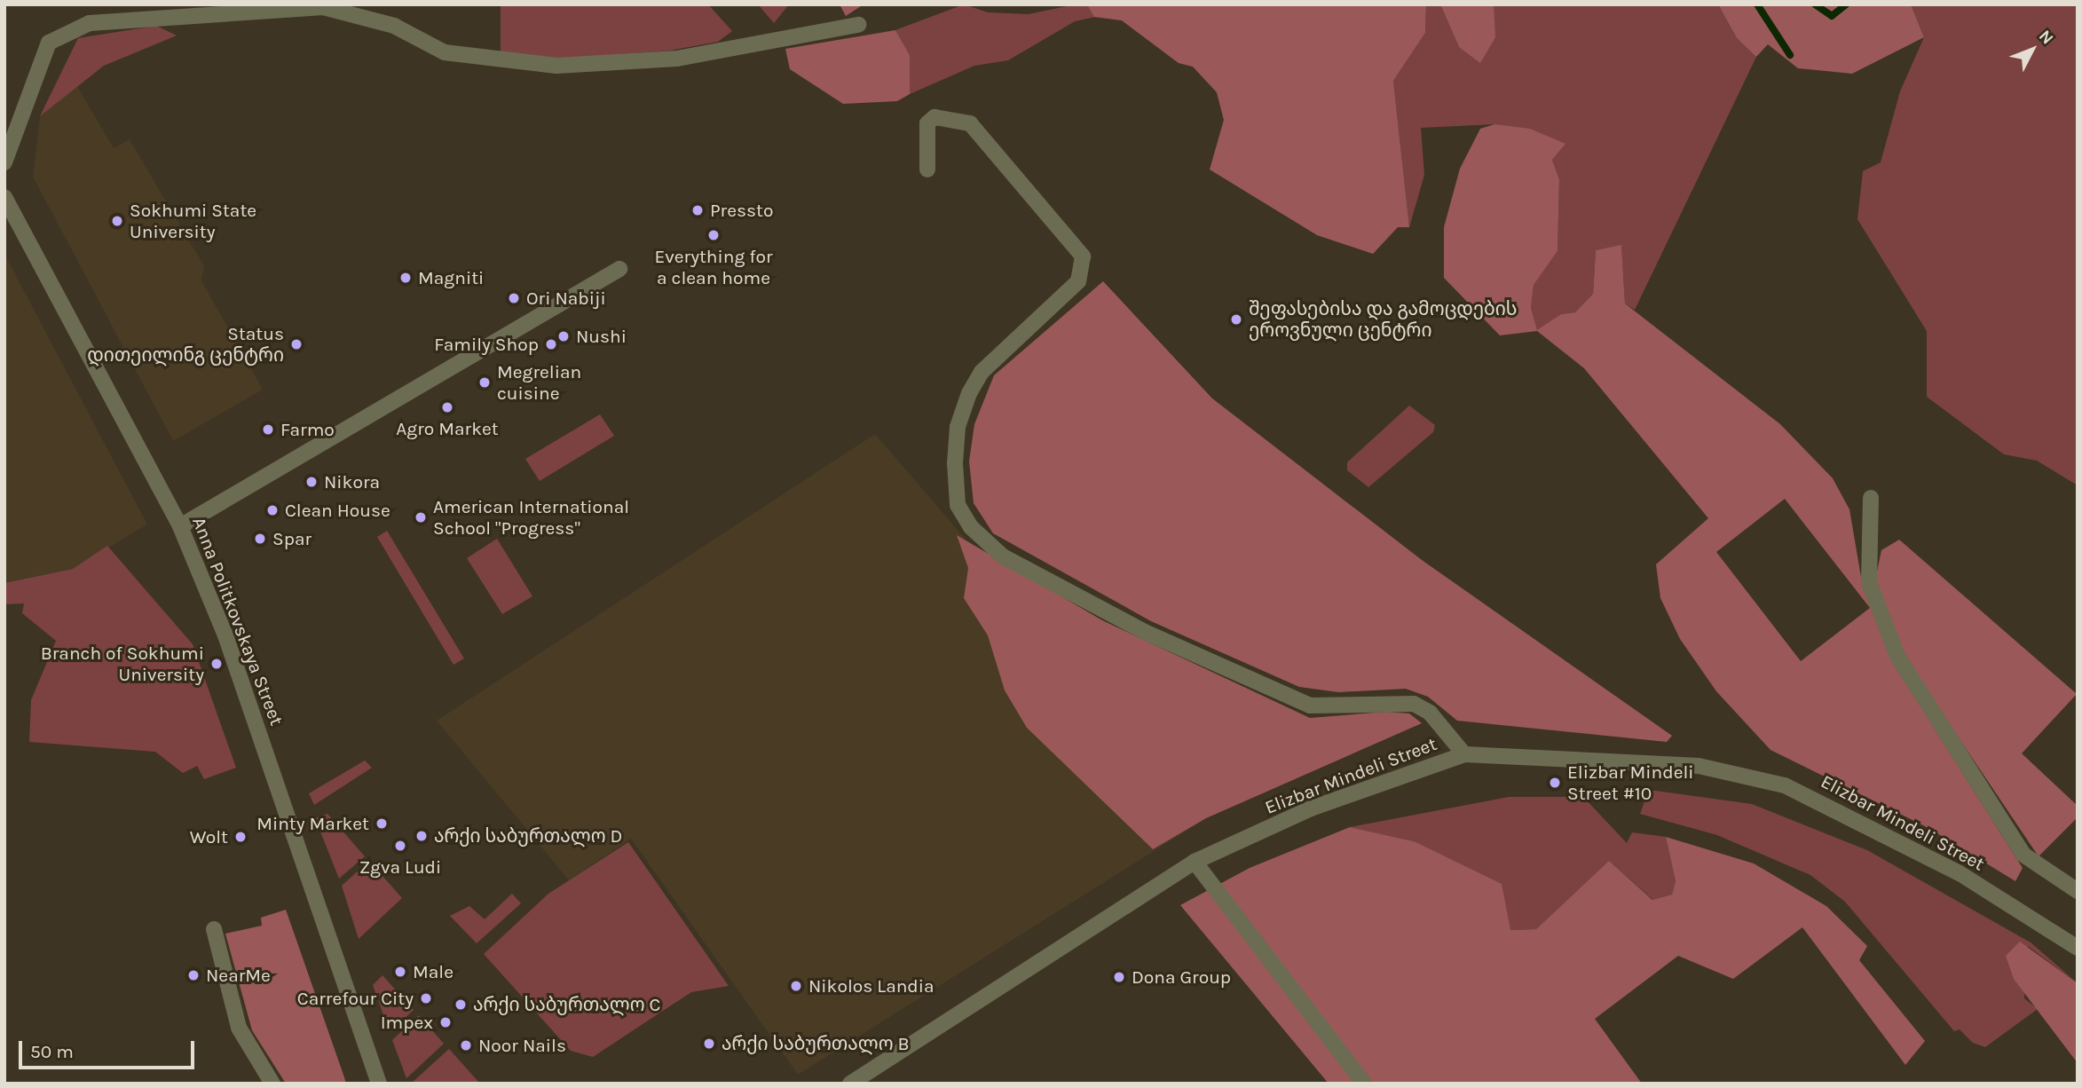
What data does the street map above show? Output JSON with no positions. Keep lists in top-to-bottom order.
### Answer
{
  "streets": {
    "street": ["Anna Politkovskaya Street", "Elizbar Mindeli Street"]
  },
  "places": [
    "Pressto",
    "Sokhumi State University",
    "Everything for a clean home",
    "Magniti",
    "Ori Nabiji",
    "შეფასებისა და გამოცდების ეროვნული ცენტრი",
    "Nushi",
    "Status დითეილინგ ცენტრი",
    "Family Shop",
    "Megrelian cuisine",
    "Agro Market",
    "Farmo",
    "Nikora",
    "Clean House",
    "American International School \"Progress\"",
    "Spar",
    "Branch of Sokhumi University",
    "Elizbar Mindeli Street #10",
    "Minty Market",
    "არქი საბურთალო D",
    "Wolt",
    "Zgva Ludi",
    "Male",
    "NearMe",
    "Dona Group",
    "Nikolos Landia",
    "Carrefour City",
    "არქი საბურთალო C",
    "Impex",
    "არქი საბურთალო B",
    "Noor Nails"
  ],
  "scale_bar": "50 m",
  "north": "top right"
}
